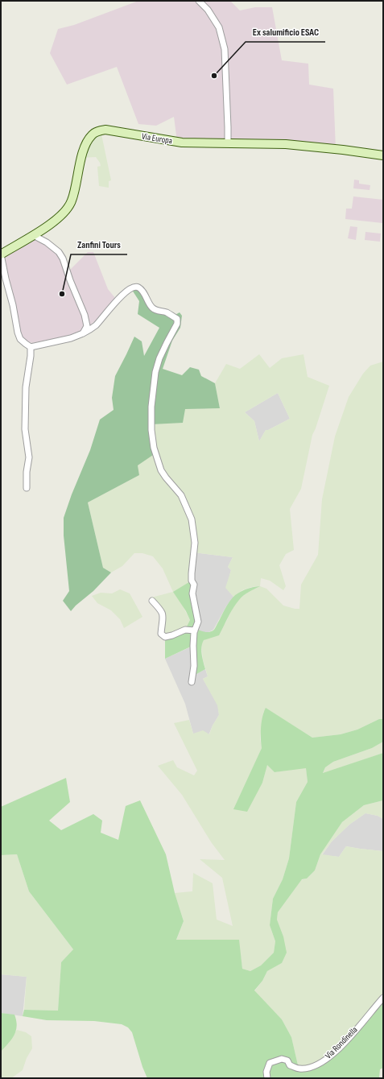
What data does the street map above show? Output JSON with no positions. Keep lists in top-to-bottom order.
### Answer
{
  "streets": {
    "main road": ["Via Europa"],
    "street": ["Via Rondinella"]
  },
  "places": ["Ex salumificio ESAC", "Zanfini Tours"]
}
